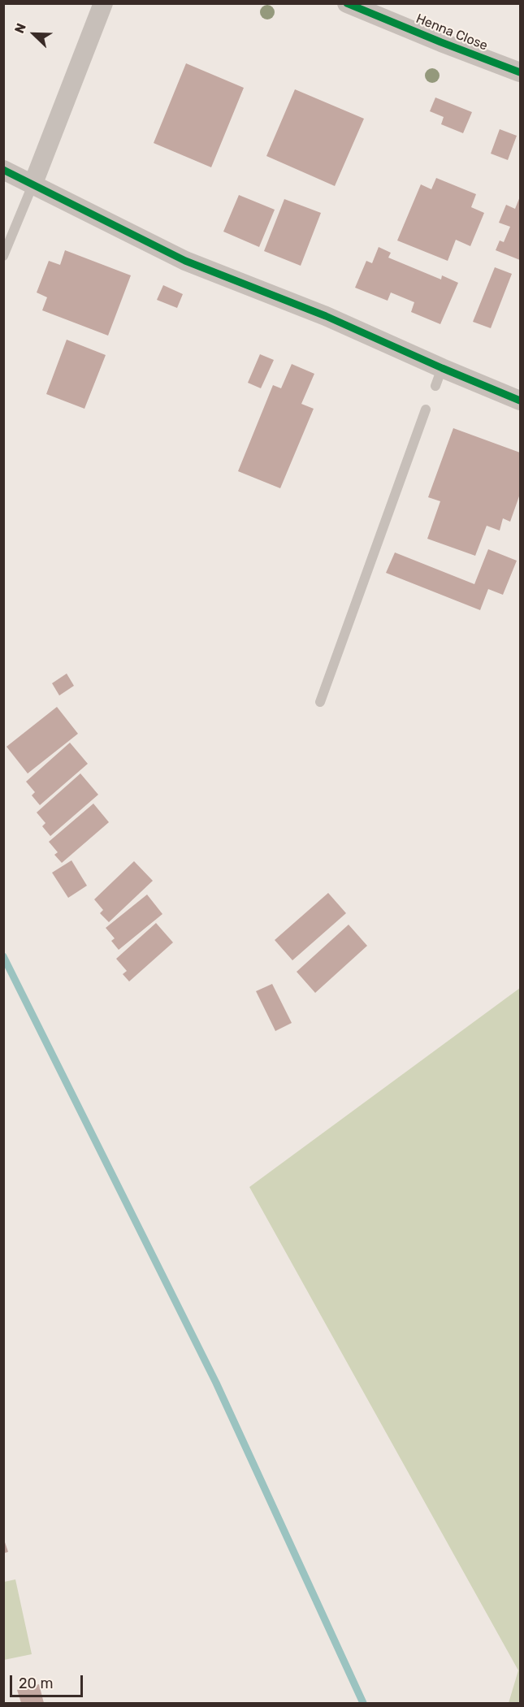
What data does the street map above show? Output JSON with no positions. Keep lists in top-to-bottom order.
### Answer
{
  "streets": {
    "street": ["Henna Close"]
  },
  "scale_bar": "20 m",
  "north": "top left"
}
